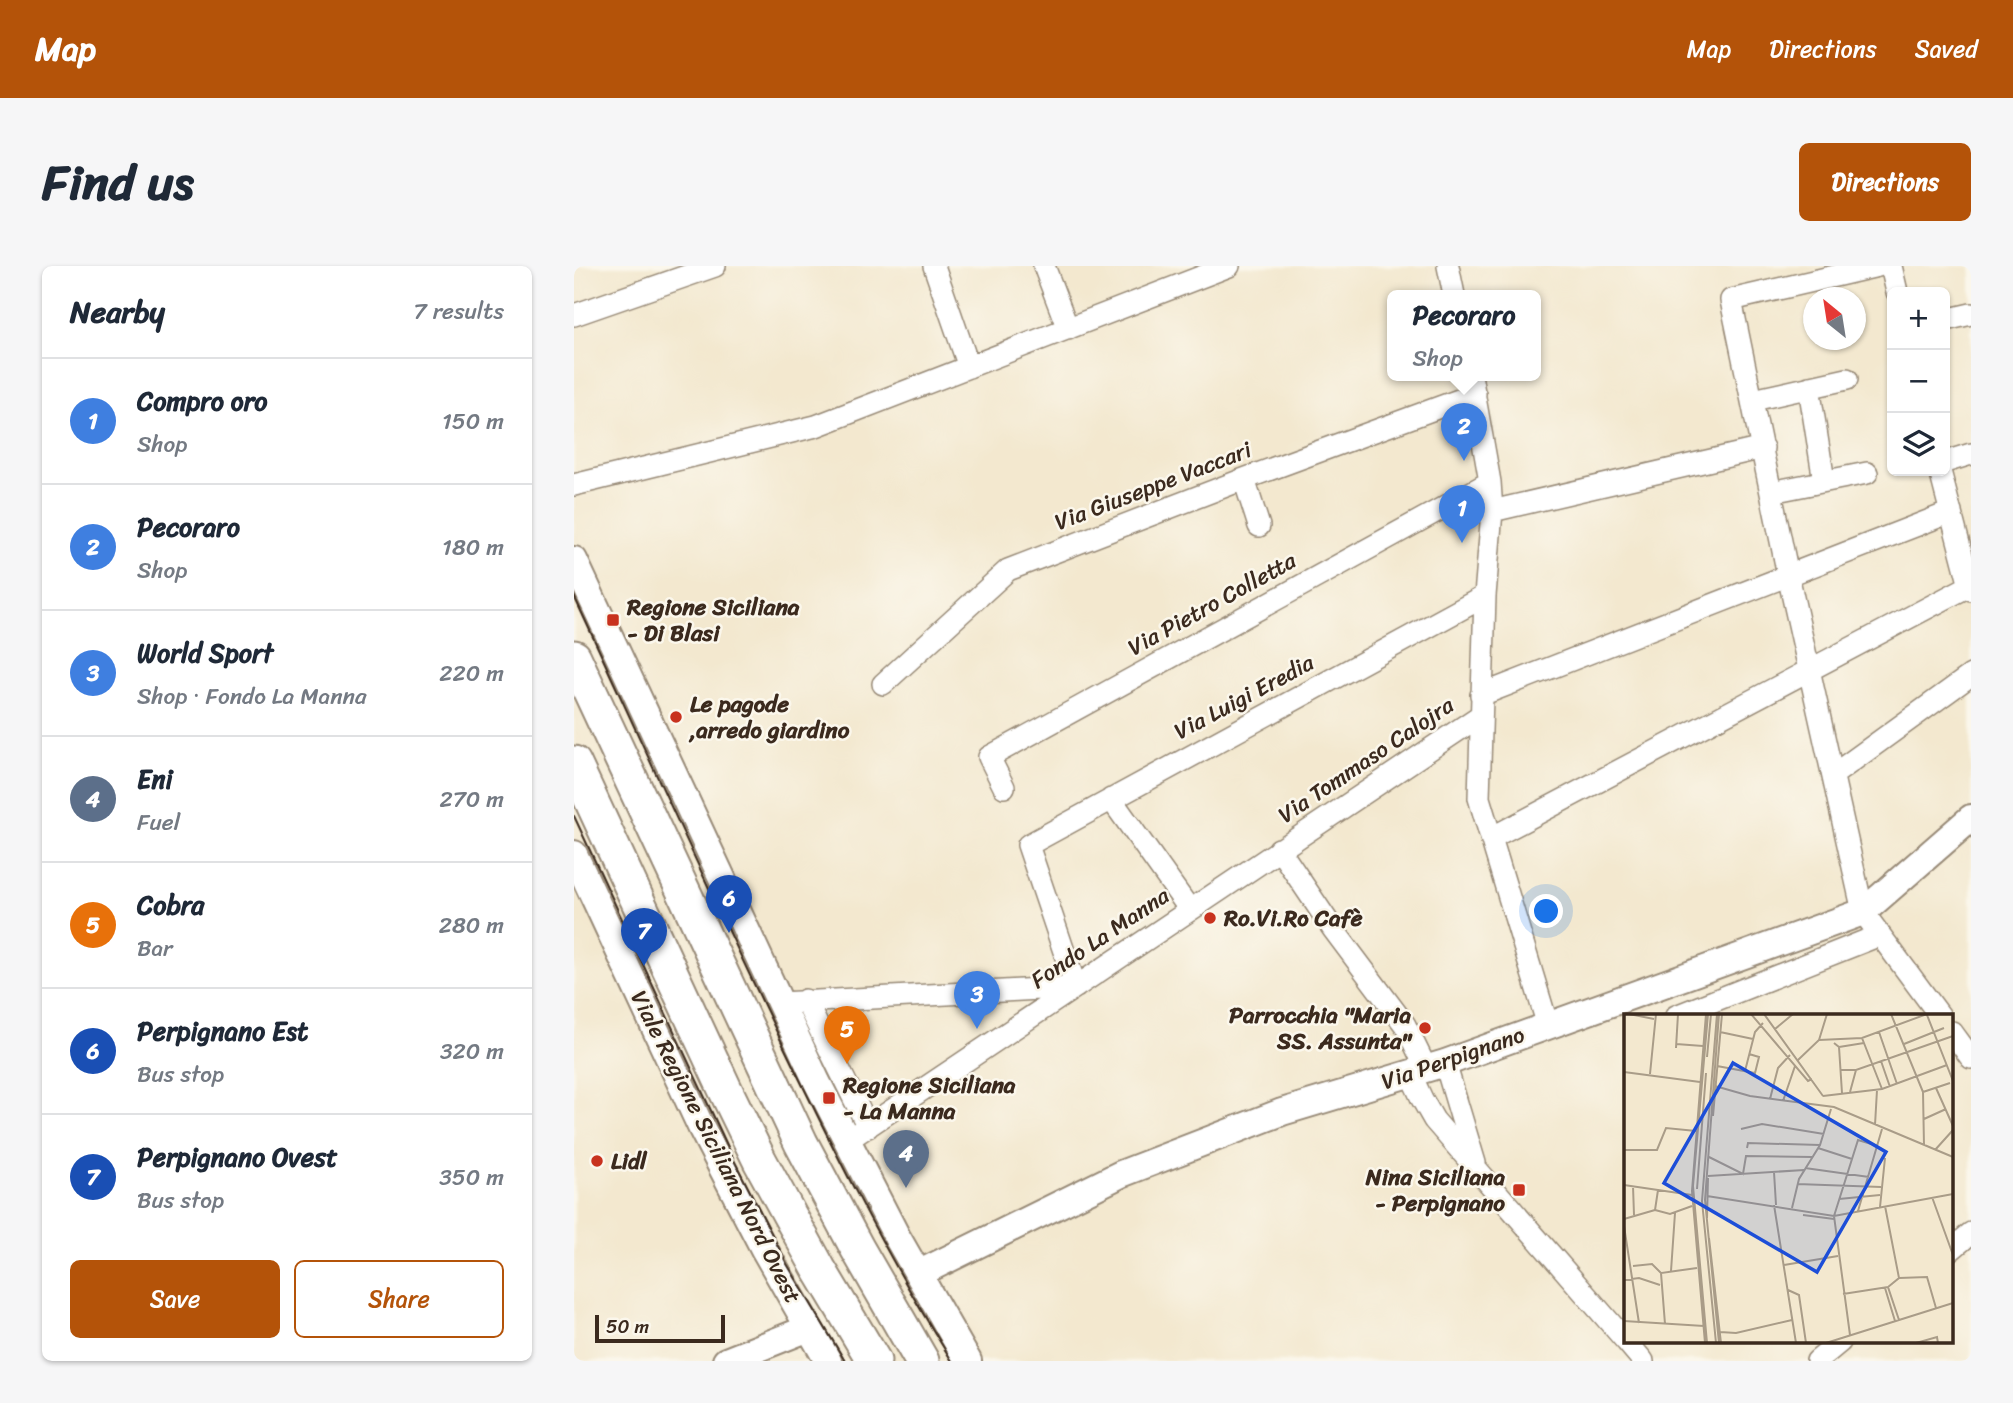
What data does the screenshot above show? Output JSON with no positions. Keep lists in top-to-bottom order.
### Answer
{
  "streets": {
    "main road": ["Viale Regione Siciliana Nord Ovest"],
    "street": [
      "Via Giuseppe Vaccari",
      "Via Pietro Colletta",
      "Via Luigi Eredia",
      "Via Tommaso Calojra",
      "Fondo La Manna",
      "Via Perpignano"
    ]
  },
  "crossings": [
    ["Via Luigi Eredia", "Fondo La Manna"],
    ["Via Tommaso Calojra", "Fondo La Manna"]
  ],
  "places": {
    "transit": ["Regione Siciliana - Di Blasi", "Regione Siciliana - La Manna", "Nina Siciliana - Perpignano"],
    "other": [
      "Le pagode ,arredo giardino",
      "Ro.Vi.Ro Cafè",
      "Parrocchia \"Maria SS. Assunta\"",
      "Lidl"
    ]
  },
  "scale_bar": "50 m",
  "north": "top left",
  "page": {
    "header": "Map",
    "nav": ["Map", "Directions", "Saved"],
    "title": "Find us",
    "buttons": [
      "Directions",
      ["Save", "Share"]
    ],
    "heading": ["Nearby", "7 results"],
    "map_buttons": ["+", "−"],
    "popup": ["Pecoraro", "Shop"],
    "list": [
      {
        "mark": "1",
        "name": "Compro oro",
        "note": "Shop",
        "value": "150 m"
      },
      {
        "mark": "2",
        "name": "Pecoraro",
        "note": "Shop",
        "value": "180 m"
      },
      {
        "mark": "3",
        "name": "World Sport",
        "note": "Shop · Fondo La Manna",
        "value": "220 m"
      },
      {
        "mark": "4",
        "name": "Eni",
        "note": "Fuel",
        "value": "270 m"
      },
      {
        "mark": "5",
        "name": "Cobra",
        "note": "Bar",
        "value": "280 m"
      },
      {
        "mark": "6",
        "name": "Perpignano Est",
        "note": "Bus stop",
        "value": "320 m"
      },
      {
        "mark": "7",
        "name": "Perpignano Ovest",
        "note": "Bus stop",
        "value": "350 m"
      }
    ],
    "pins": [
      "2",
      "1",
      "6",
      "7",
      "3",
      "5",
      "4"
    ],
    "scale": "50 m"
  }
}
